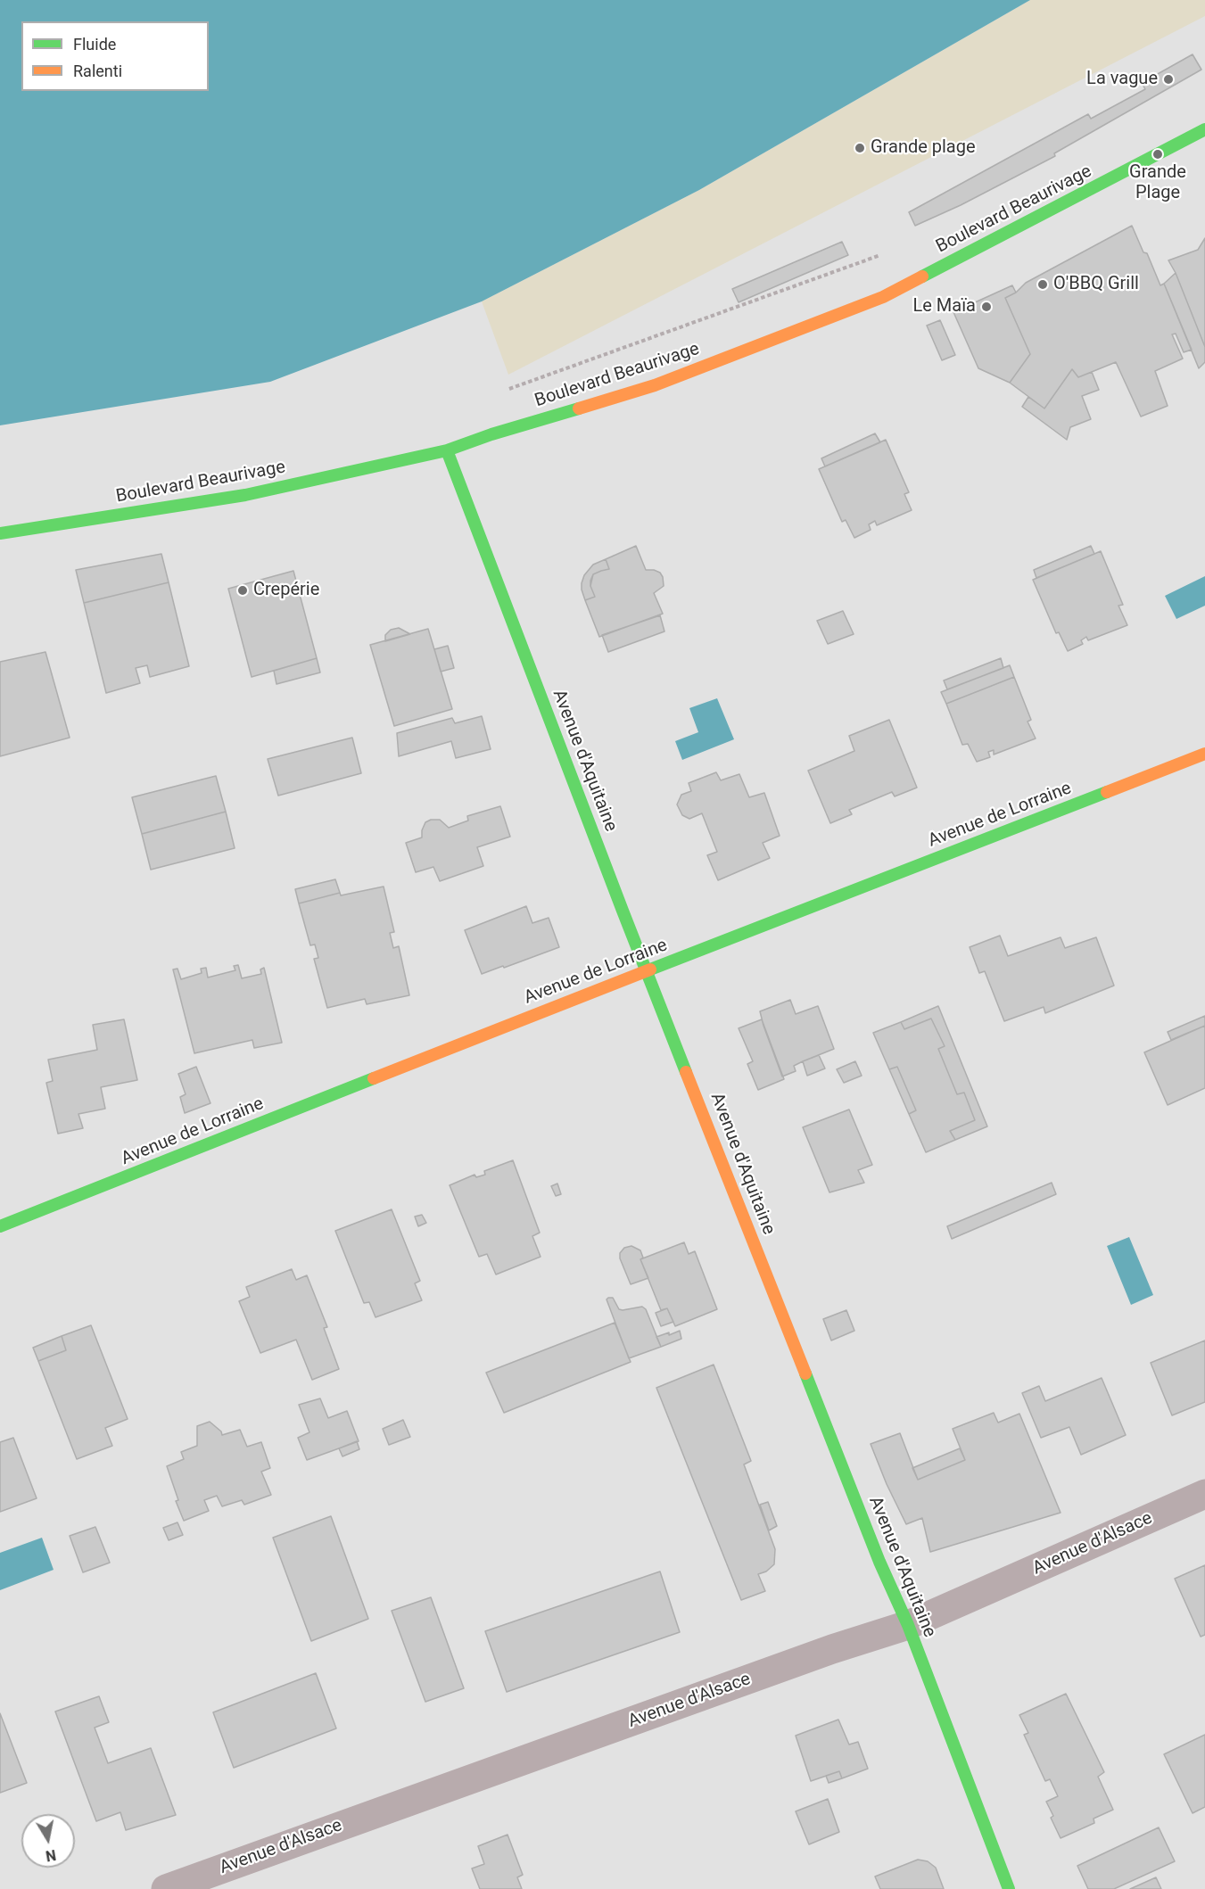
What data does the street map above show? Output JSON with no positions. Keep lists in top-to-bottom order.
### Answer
{
  "streets": {
    "street": [
      "Boulevard Beaurivage",
      "Avenue d'Aquitaine",
      "Avenue de Lorraine",
      "Avenue d'Alsace"
    ]
  },
  "crossings": [
    ["Boulevard Beaurivage", "Avenue d'Aquitaine"],
    ["Avenue d'Aquitaine", "Avenue de Lorraine"],
    ["Avenue d'Aquitaine", "Avenue d'Alsace"]
  ],
  "places": [
    "La vague",
    "Grande plage",
    "Grande Plage",
    "O'BBQ Grill",
    "Le Maïa",
    "Crepérie"
  ],
  "legend": ["Fluide", "Ralenti"],
  "north": "bottom"
}
